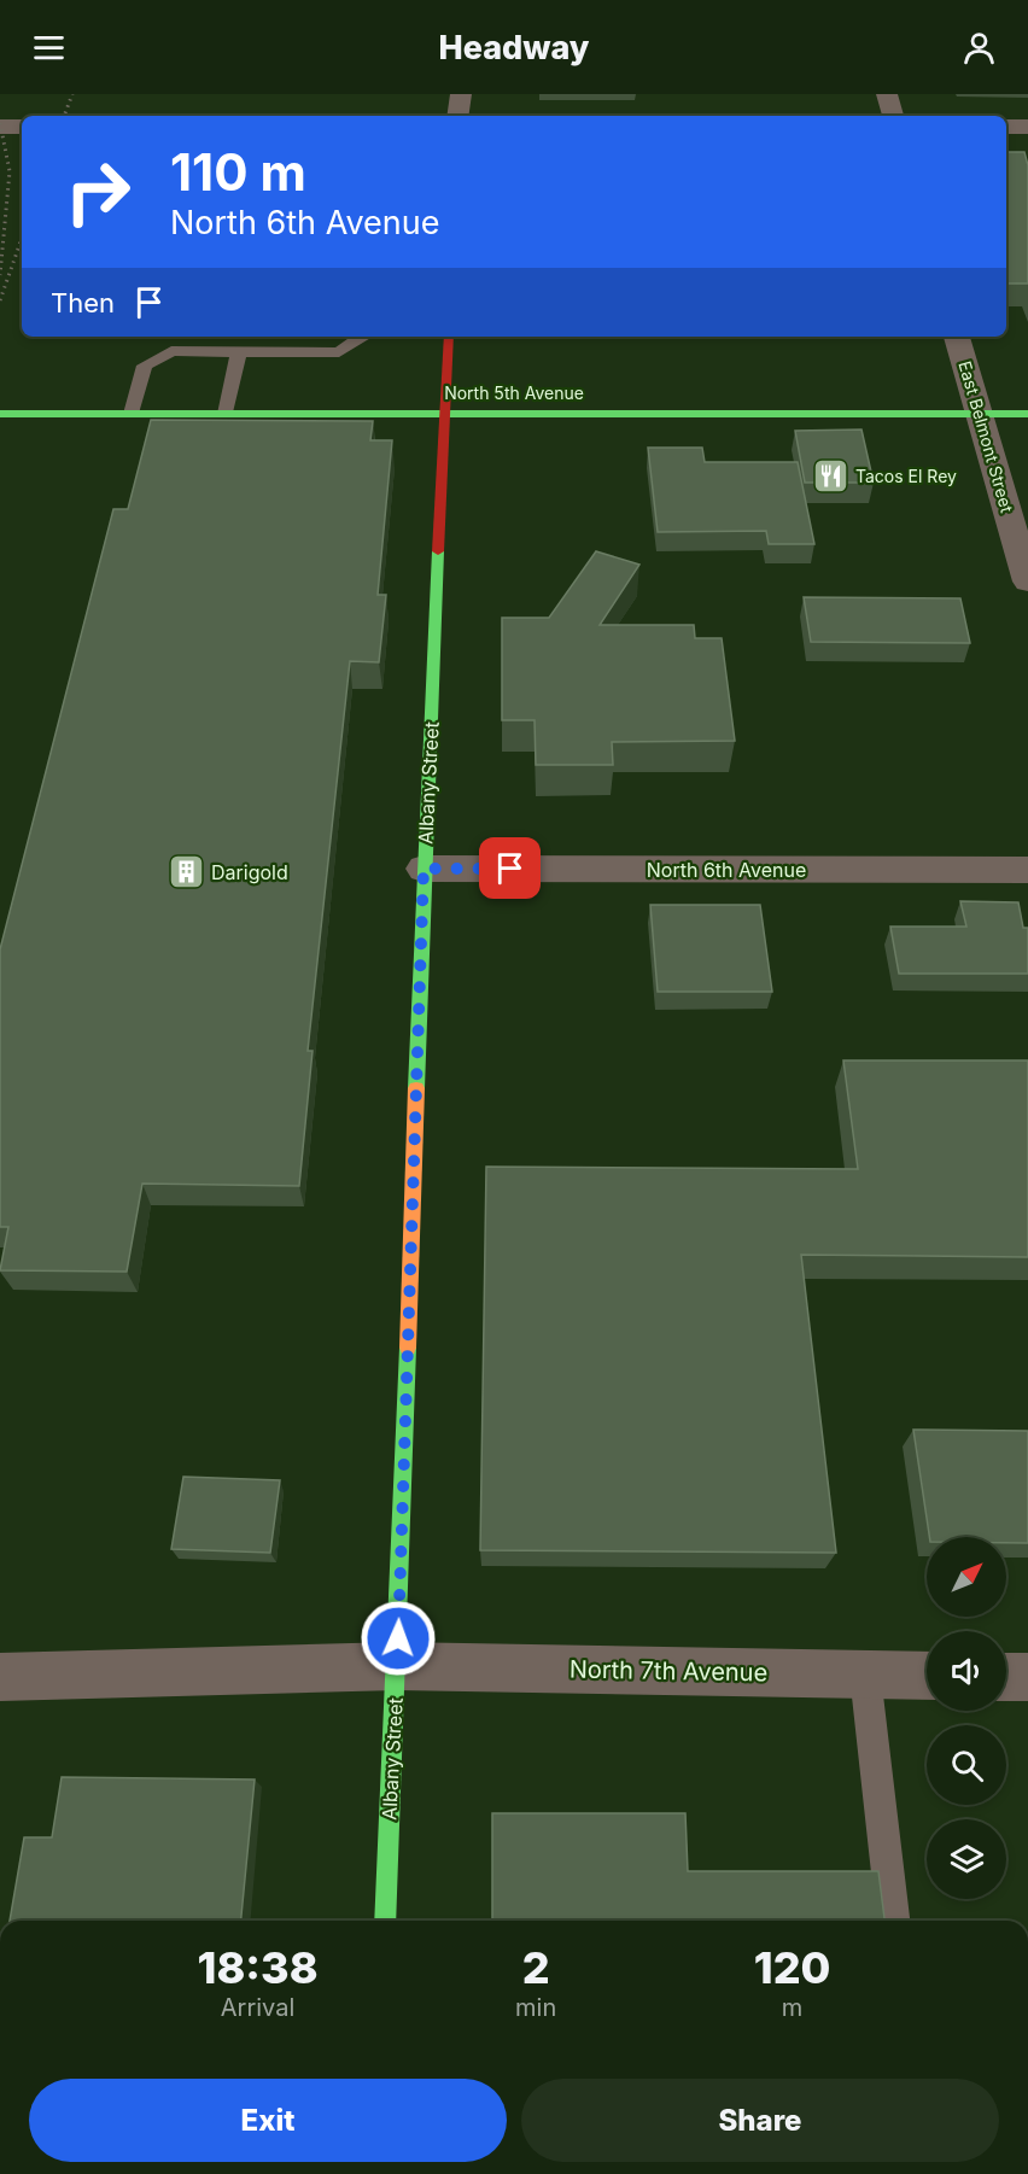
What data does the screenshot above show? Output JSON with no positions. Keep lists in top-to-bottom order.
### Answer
{
  "streets": {
    "street": [
      "North 5th Avenue",
      "East Belmont Street",
      "Albany Street",
      "North 6th Avenue",
      "North 7th Avenue"
    ]
  },
  "crossings": [
    ["North 5th Avenue", "East Belmont Street"],
    ["North 5th Avenue", "Albany Street"],
    ["Albany Street", "North 6th Avenue"],
    ["Albany Street", "North 7th Avenue"]
  ],
  "places": {
    "restaurant": ["Tacos El Rey"],
    "building": ["Darigold"]
  },
  "north": "top right",
  "page": {
    "header": "Headway",
    "turn": ["110 m", "North 6th Avenue"],
    "then": "Then",
    "eta": [
      "18:38",
      "Arrival",
      "2",
      "min",
      "120",
      "m"
    ],
    "buttons": ["Exit", "Share"]
  }
}
